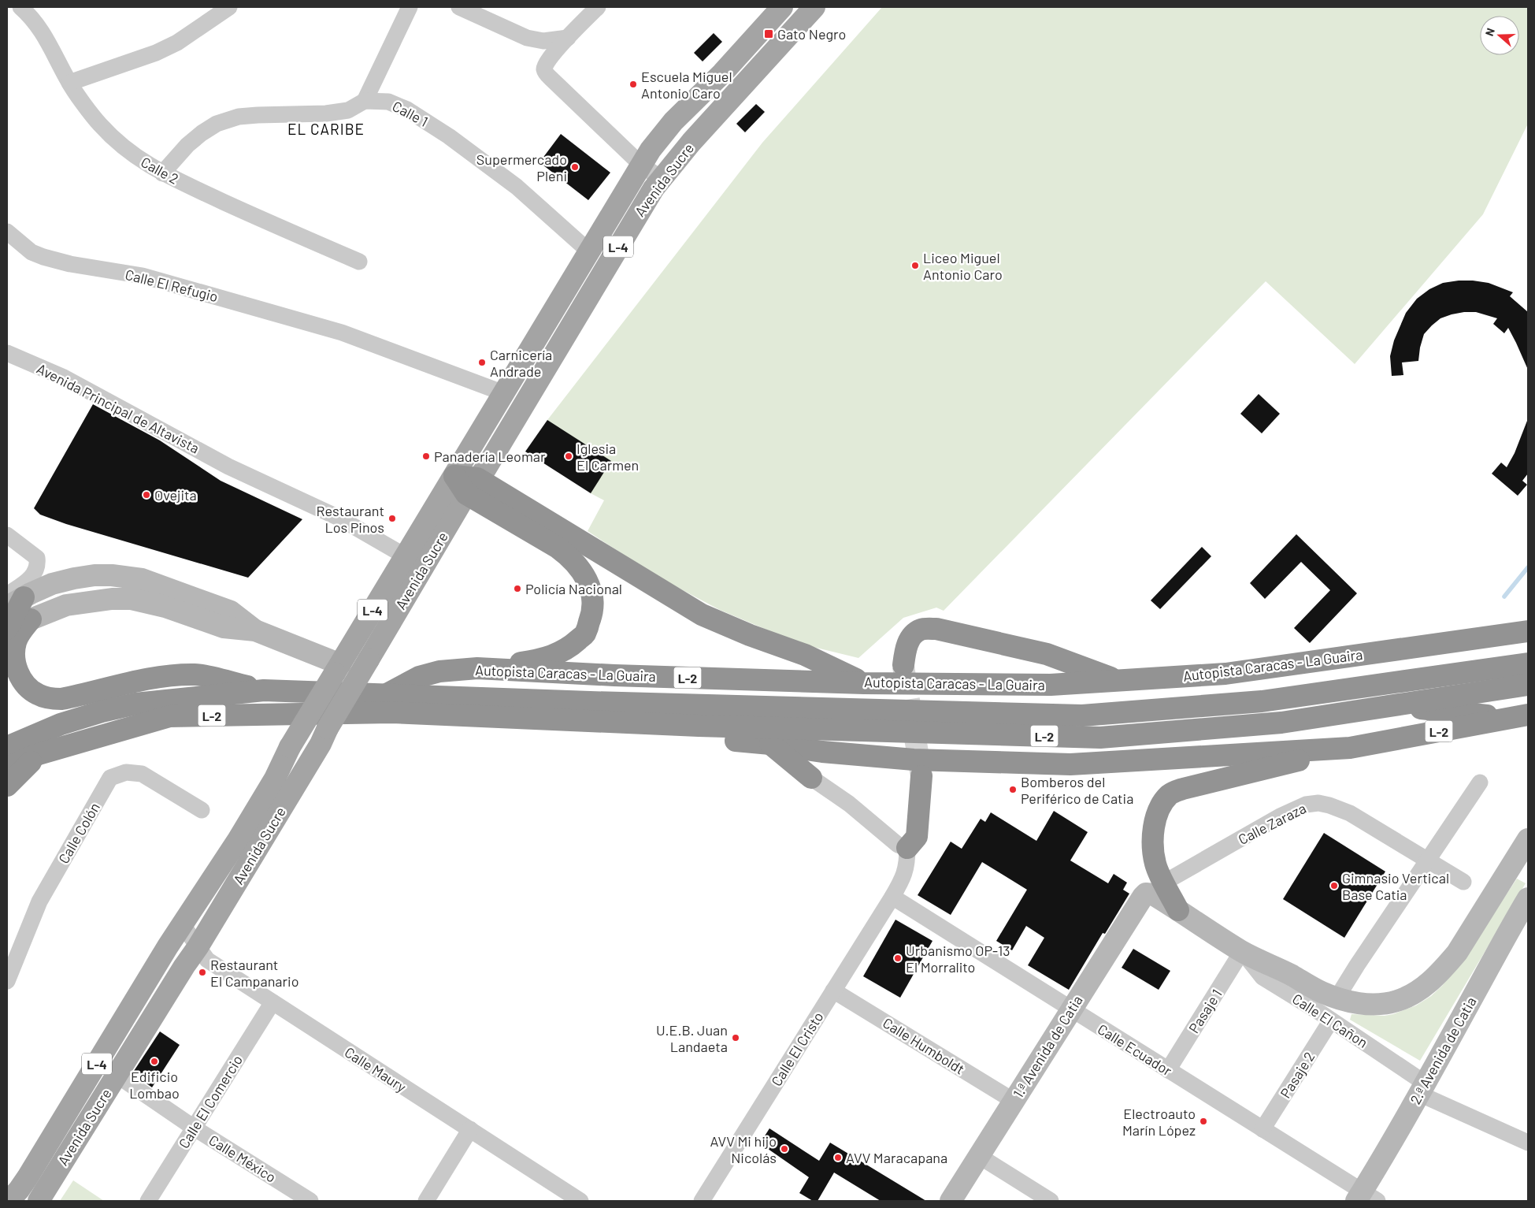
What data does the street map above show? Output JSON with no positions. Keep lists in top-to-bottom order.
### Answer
{
  "streets": {
    "highway": ["Autopista Caracas - La Guaira", "L-2"],
    "main road": ["Avenida Sucre", "L-4"],
    "street": [
      "Calle 1",
      "Calle 2",
      "Calle El Refugio",
      "Avenida Principal de Altavista",
      "Calle Zaraza",
      "Calle Colón",
      "Pasaje 1",
      "Calle El Cañon",
      "Calle Humboldt",
      "1.ª Avenida de Catia",
      "Calle El Cristo",
      "Calle Ecuador",
      "2.ª Avenida de Catia",
      "Calle Maury",
      "Pasaje 2",
      "Calle El Comercio",
      "Calle México"
    ]
  },
  "crossings": [
    ["Calle 1", "Avenida Sucre"],
    ["Avenida Sucre", "Calle El Refugio"],
    ["Avenida Sucre", "Avenida Principal de Altavista"],
    ["Avenida Sucre", "Calle Maury"],
    ["Avenida Sucre", "Calle México"],
    ["Autopista Caracas - La Guaira", "L-2"],
    ["Calle Zaraza", "1.ª Avenida de Catia"],
    ["Pasaje 1", "Calle El Cañon"],
    ["Pasaje 1", "Calle Ecuador"],
    ["Calle El Cañon", "2.ª Avenida de Catia"],
    ["Calle El Cañon", "Pasaje 2"],
    ["Calle Humboldt", "1.ª Avenida de Catia"],
    ["Calle Humboldt", "Calle El Cristo"],
    ["1.ª Avenida de Catia", "Calle Ecuador"],
    ["Calle El Cristo", "Calle Ecuador"],
    ["Calle Ecuador", "2.ª Avenida de Catia"],
    ["Calle Ecuador", "Pasaje 2"],
    ["Calle Maury", "Calle El Comercio"],
    ["Calle El Comercio", "Calle México"]
  ],
  "districts": ["EL CARIBE"],
  "places": {
    "transit": ["Gato Negro"],
    "other": [
      "Escuela Miguel Antonio Caro",
      "Supermercado Pleni",
      "Liceo Miguel Antonio Caro",
      "Carnicería Andrade",
      "Panadería Leomar",
      "Iglesia El Carmen",
      "Ovejita",
      "Restaurant Los Pinos",
      "Policía Nacional",
      "Bomberos del Periférico de Catia",
      "Gimnasio Vertical Base Catia",
      "Urbanismo OP-13 El Morralito",
      "Restaurant El Campanario",
      "U.E.B. Juan Landaeta",
      "Edificio Lombao",
      "Electroauto Marín López",
      "AVV Mi hijo Nicolás",
      "AVV Maracapana"
    ]
  },
  "north": "left"
}
